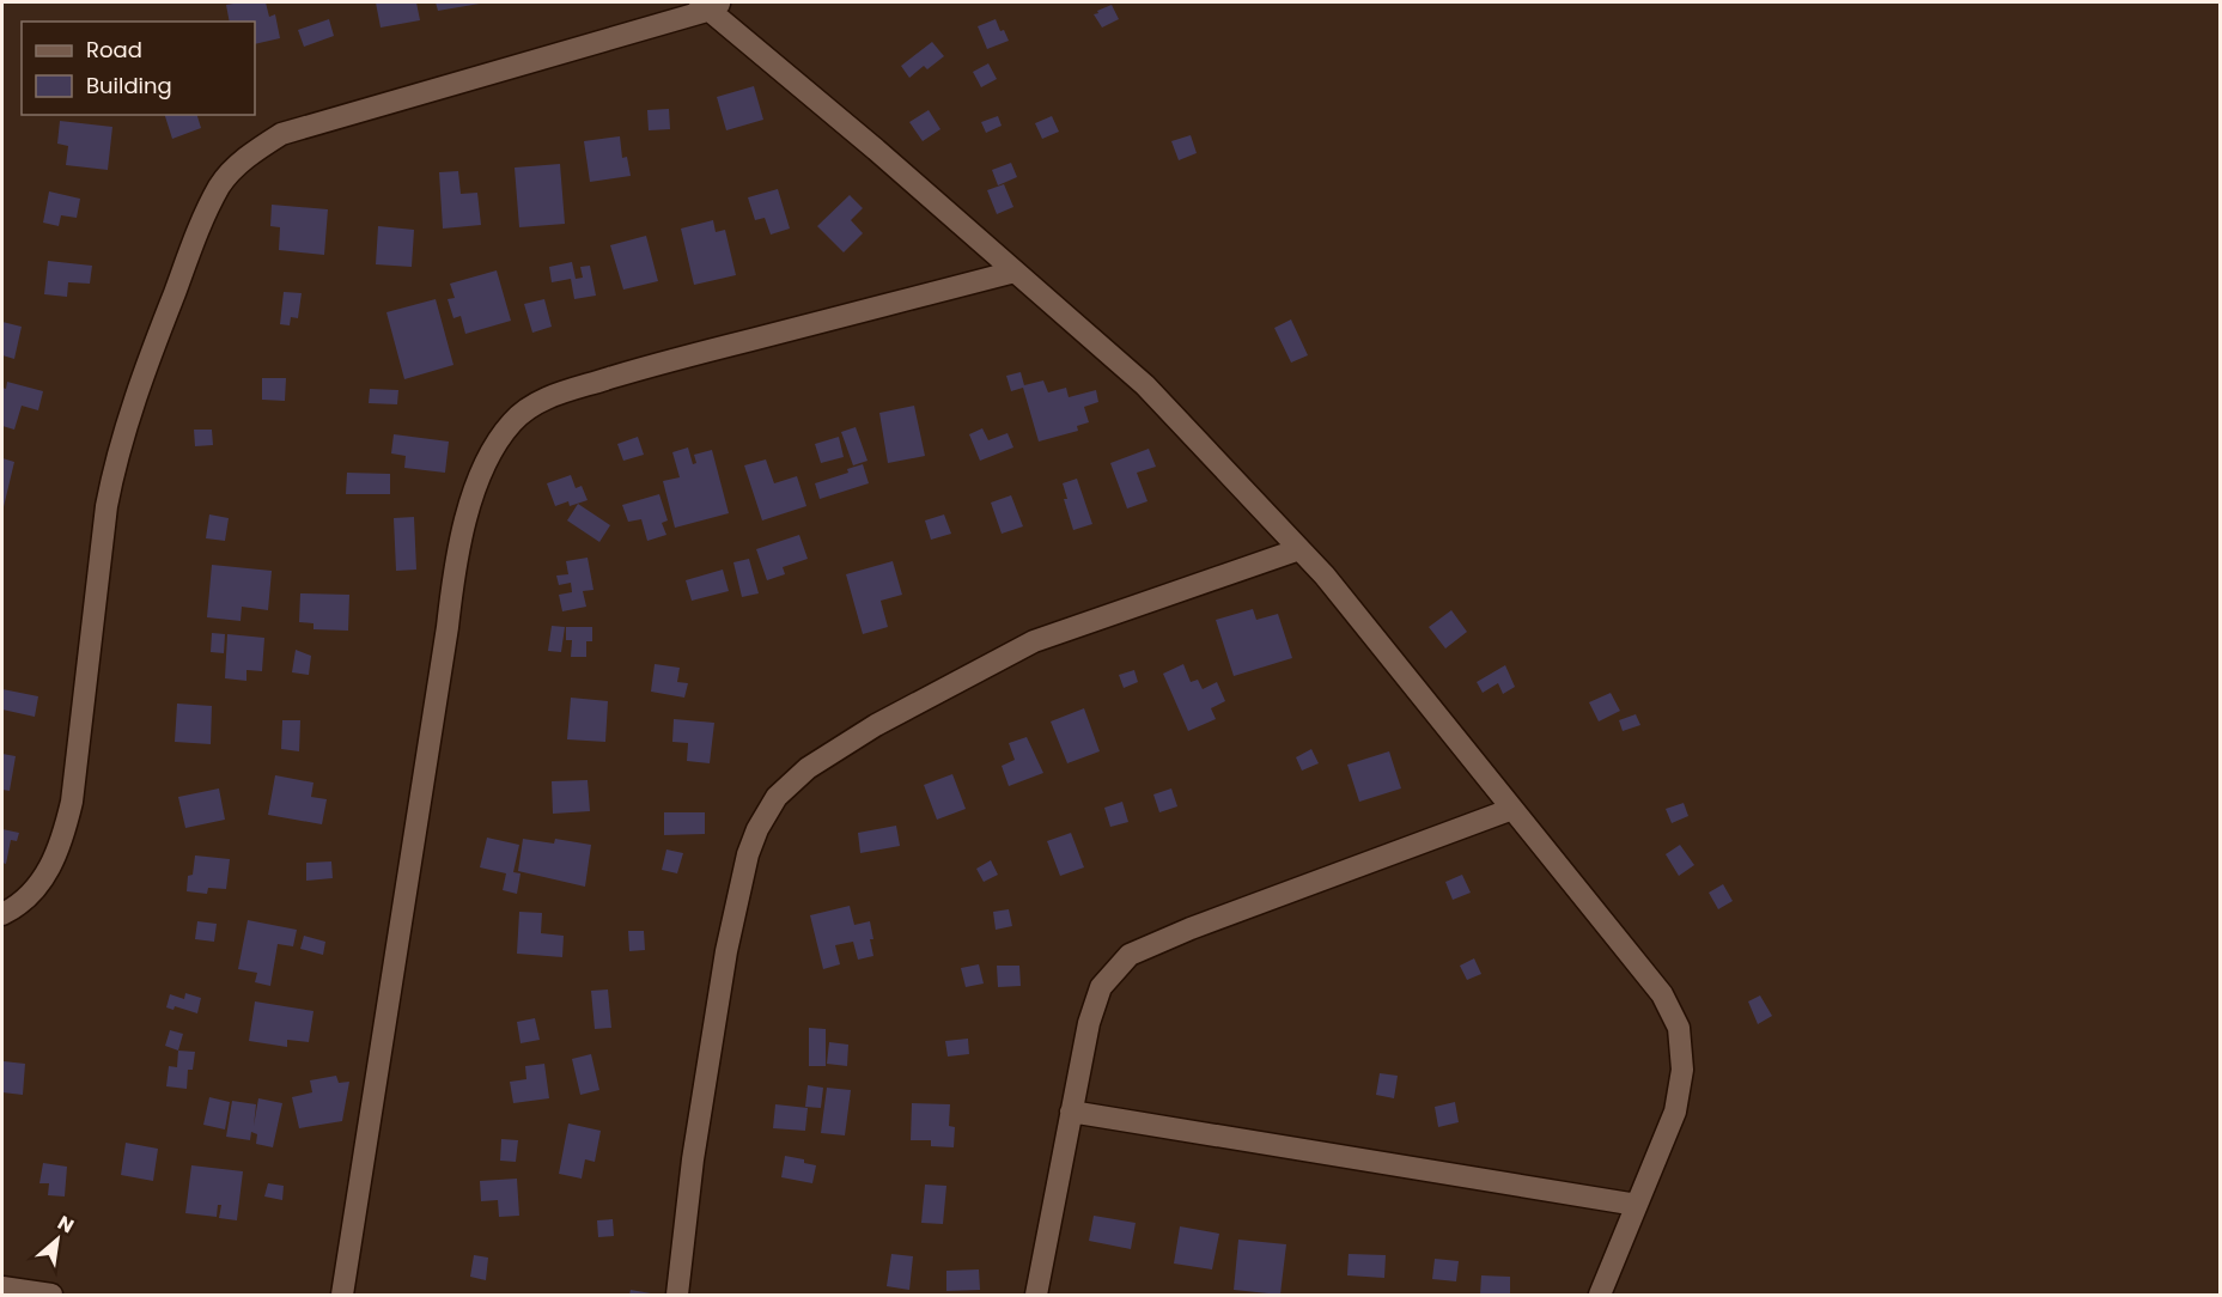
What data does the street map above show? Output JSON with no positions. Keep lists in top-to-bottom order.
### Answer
{
  "legend": ["Road", "Building"],
  "north": "top right"
}
